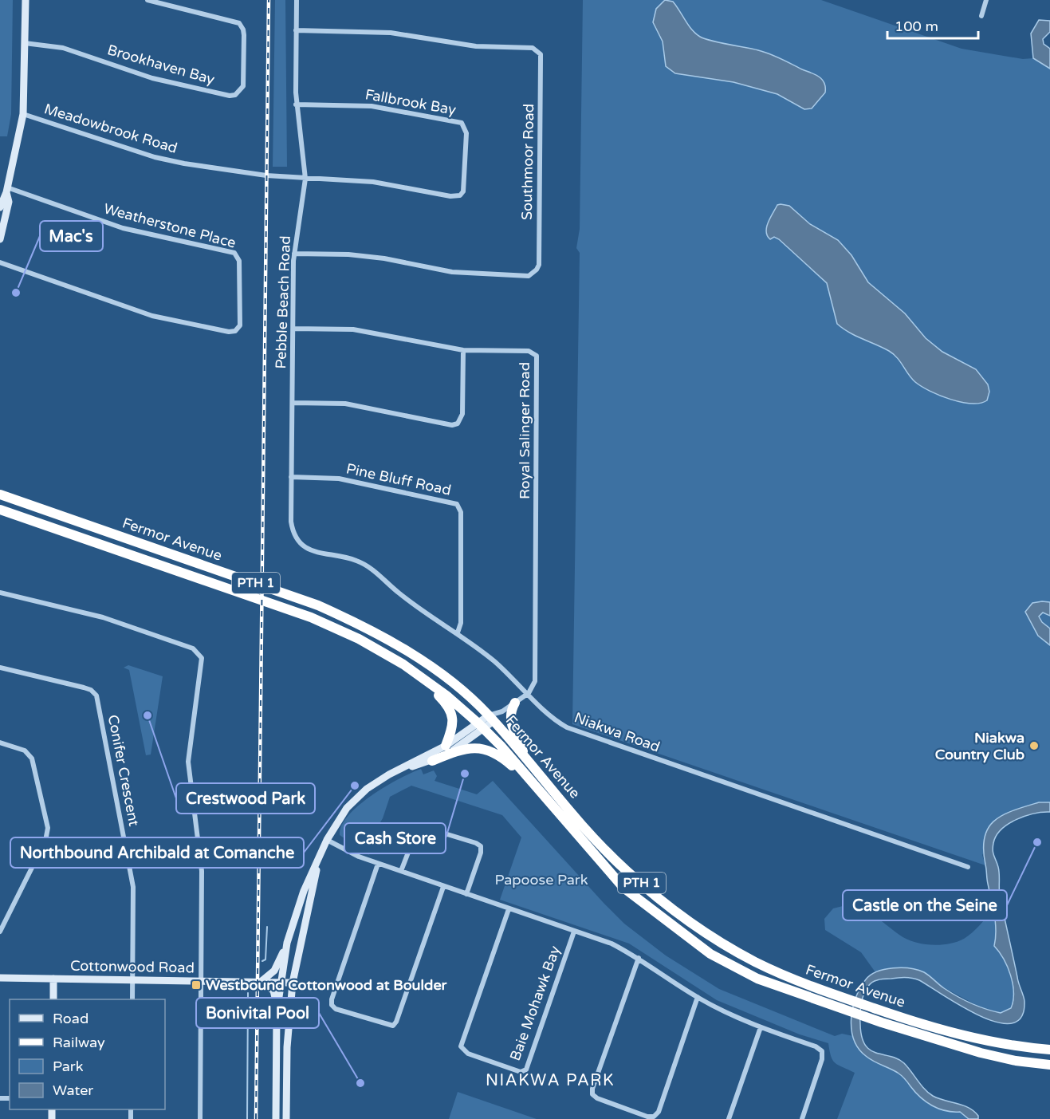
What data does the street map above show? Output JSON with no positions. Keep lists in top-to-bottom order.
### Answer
{
  "streets": {
    "highway": ["Fermor Avenue", "PTH 1"],
    "main road": ["Cottonwood Road"],
    "street": [
      "Brookhaven Bay",
      "Fallbrook Bay",
      "Meadowbrook Road",
      "Southmoor Road",
      "Weatherstone Place",
      "Pebble Beach Road",
      "Royal Salinger Road",
      "Pine Bluff Road",
      "Niakwa Road",
      "Conifer Crescent",
      "Baie Mohawk Bay"
    ]
  },
  "crossings": [
    ["Fallbrook Bay", "Meadowbrook Road"],
    ["Fallbrook Bay", "Pebble Beach Road"],
    ["Meadowbrook Road", "Pebble Beach Road"],
    ["Southmoor Road", "Pebble Beach Road"],
    ["Pebble Beach Road", "Royal Salinger Road"],
    ["Pebble Beach Road", "Pine Bluff Road"],
    ["Pebble Beach Road", "Niakwa Road"],
    ["Royal Salinger Road", "Niakwa Road"],
    ["Pine Bluff Road", "Niakwa Road"],
    ["Conifer Crescent", "Cottonwood Road"]
  ],
  "districts": ["NIAKWA PARK"],
  "parks": ["Papoose Park"],
  "places": {
    "other": [
      "Mac's",
      "Crestwood Park",
      "Niakwa Country Club",
      "Cash Store",
      "Northbound Archibald at Comanche",
      "Castle on the Seine",
      "Bonivital Pool"
    ],
    "transit": ["Westbound Cottonwood at Boulder"]
  },
  "legend": [
    "Road",
    "Railway",
    "Park",
    "Water"
  ],
  "scale_bar": "100 m"
}
